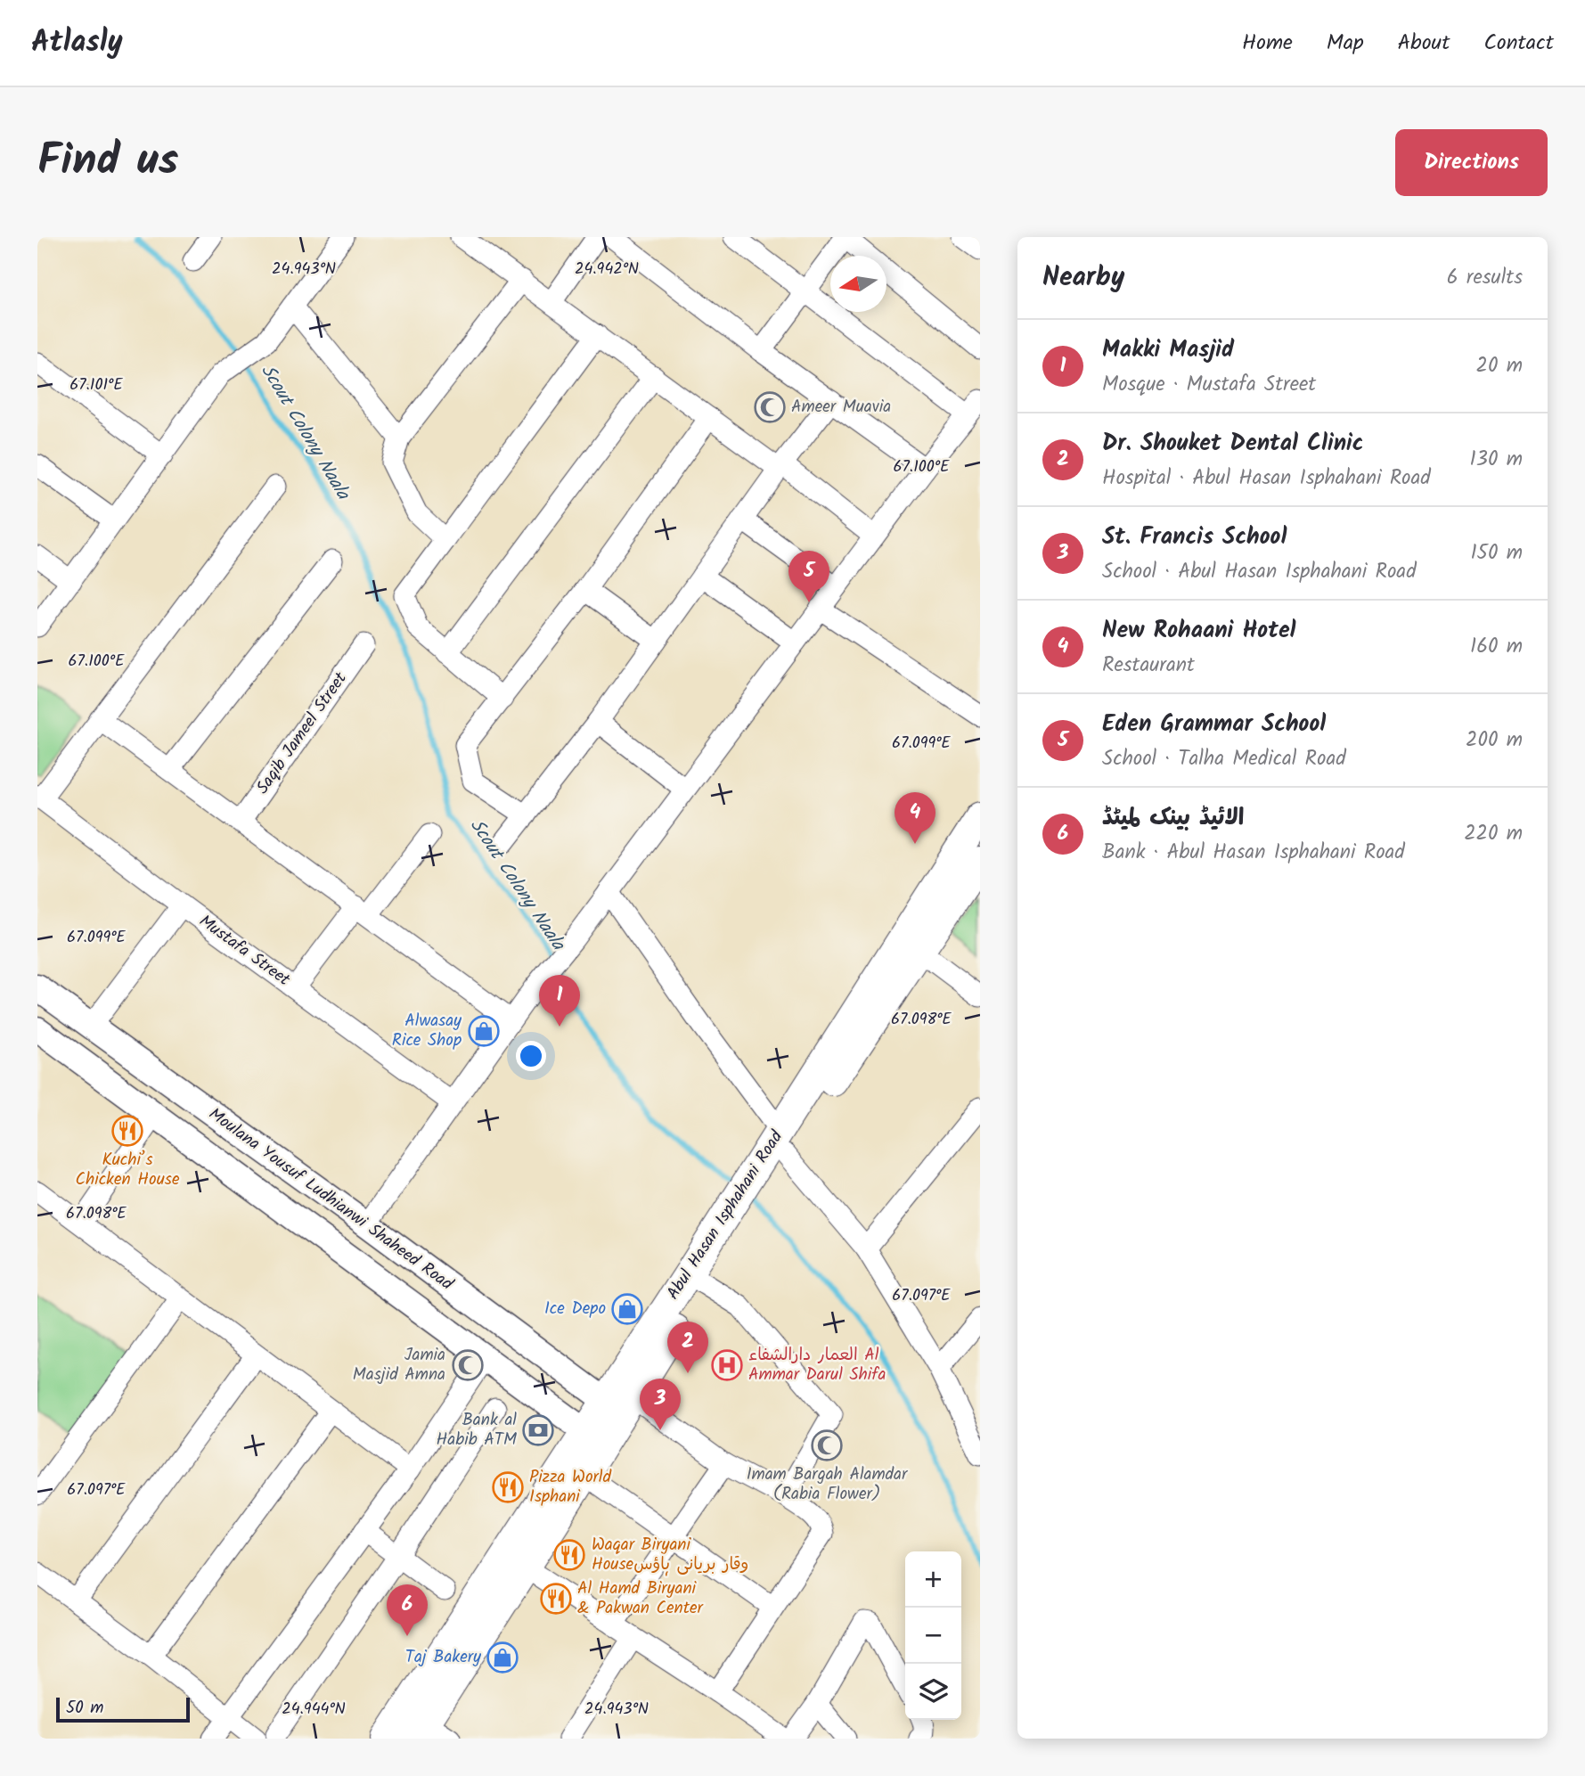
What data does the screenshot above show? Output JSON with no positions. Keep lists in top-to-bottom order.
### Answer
{
  "streets": {
    "main road": ["Abul Hasan Isphahani Road"],
    "street": ["Saqib Jameel Street", "Mustafa Street", "Moulana Yousuf Ludhianwi Shaheed Road"]
  },
  "crossings": [
    ["Moulana Yousuf Ludhianwi Shaheed Road", "Abul Hasan Isphahani Road"]
  ],
  "water": ["Scout Colony Naala"],
  "places": {
    "mosque": ["Ameer Muavia", "Jamia Masjid Amna", "Imam Bargah Alamdar (Rabia Flower)"],
    "shop": ["Alwasay Rice Shop", "Ice Depo", "Taj Bakery"],
    "restaurant": [
      "Kuchi’s Chicken House",
      "Pizza World Isphani",
      "Waqar Biryani Houseوقار بریانی ہاؤس",
      "Al Hamd Biryani & Pakwan Center"
    ],
    "hospital": ["العمار دارالشفاء Al Ammar Darul Shifa"],
    "bank": ["Bank al Habib ATM"]
  },
  "scale_bar": "50 m",
  "north": "left",
  "page": {
    "header": "Atlasly",
    "nav": [
      "Home",
      "Map",
      "About",
      "Contact"
    ],
    "title": "Find us",
    "buttons": "Directions",
    "heading": ["Nearby", "6 results"],
    "list": [
      {
        "mark": "1",
        "name": "Makki Masjid",
        "note": "Mosque · Mustafa Street",
        "value": "20 m"
      },
      {
        "mark": "2",
        "name": "Dr. Shouket Dental Clinic",
        "note": "Hospital · Abul Hasan Isphahani Road",
        "value": "130 m"
      },
      {
        "mark": "3",
        "name": "St. Francis School",
        "note": "School · Abul Hasan Isphahani Road",
        "value": "150 m"
      },
      {
        "mark": "4",
        "name": "New Rohaani Hotel",
        "note": "Restaurant",
        "value": "160 m"
      },
      {
        "mark": "5",
        "name": "Eden Grammar School",
        "note": "School · Talha Medical Road",
        "value": "200 m"
      },
      {
        "mark": "6",
        "name": "الائیڈ بینک لمیٹڈ",
        "note": "Bank · Abul Hasan Isphahani Road",
        "value": "220 m"
      }
    ],
    "pins": [
      "5",
      "4",
      "1",
      "2",
      "3",
      "6"
    ],
    "map_buttons": ["+", "−"],
    "scale": "50 m"
  },
  "coordinates": [
    "24.943°N",
    "24.942°N",
    "67.101°E",
    "67.100°E",
    "67.099°E",
    "67.098°E",
    "67.097°E",
    "24.944°N"
  ]
}
